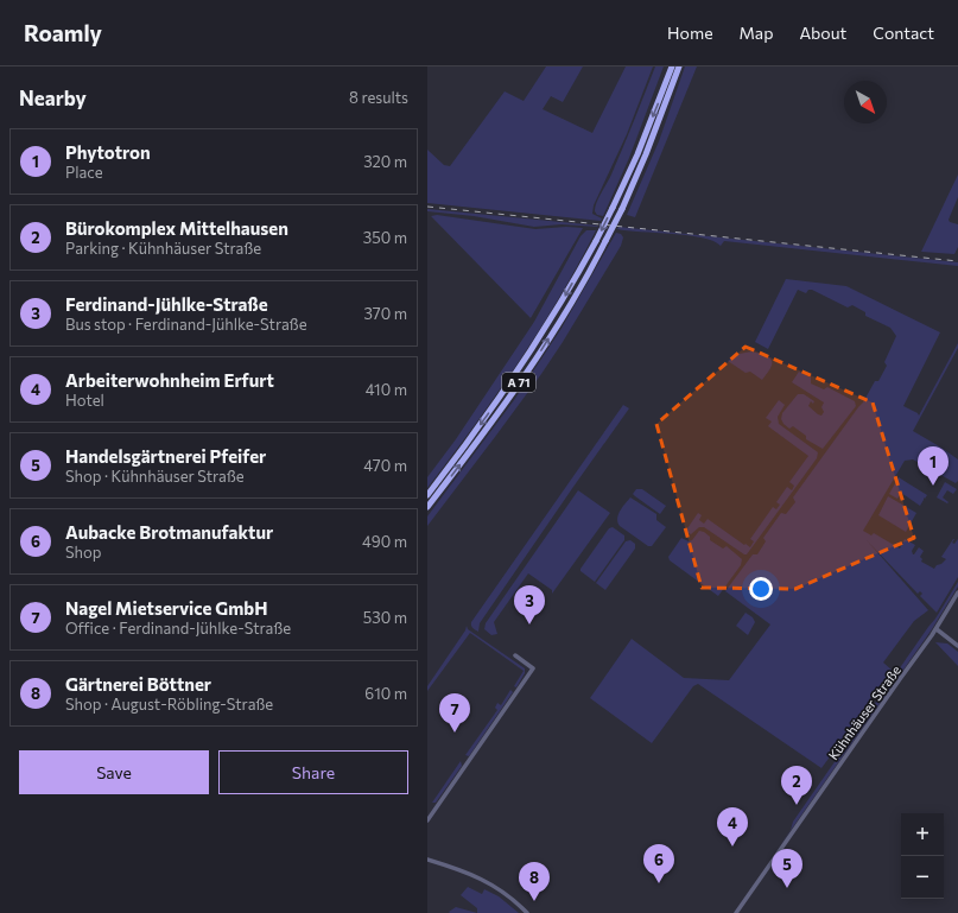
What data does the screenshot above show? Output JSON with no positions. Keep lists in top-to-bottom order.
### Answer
{
  "streets": {
    "highway": ["A 71"],
    "street": ["Kühnhäuser Straße"]
  },
  "north": "bottom right",
  "page": {
    "header": "Roamly",
    "nav": [
      "Home",
      "Map",
      "About",
      "Contact"
    ],
    "heading": ["Nearby", "8 results"],
    "list": [
      {
        "mark": "1",
        "name": "Phytotron",
        "note": "Place",
        "value": "320 m"
      },
      {
        "mark": "2",
        "name": "Bürokomplex Mittelhausen",
        "note": "Parking · Kühnhäuser Straße",
        "value": "350 m"
      },
      {
        "mark": "3",
        "name": "Ferdinand-Jühlke-Straße",
        "note": "Bus stop · Ferdinand-Jühlke-Straße",
        "value": "370 m"
      },
      {
        "mark": "4",
        "name": "Arbeiterwohnheim Erfurt",
        "note": "Hotel",
        "value": "410 m"
      },
      {
        "mark": "5",
        "name": "Handelsgärtnerei Pfeifer",
        "note": "Shop · Kühnhäuser Straße",
        "value": "470 m"
      },
      {
        "mark": "6",
        "name": "Aubacke Brotmanufaktur",
        "note": "Shop",
        "value": "490 m"
      },
      {
        "mark": "7",
        "name": "Nagel Mietservice GmbH",
        "note": "Office · Ferdinand-Jühlke-Straße",
        "value": "530 m"
      },
      {
        "mark": "8",
        "name": "Gärtnerei Böttner",
        "note": "Shop · August-Röbling-Straße",
        "value": "610 m"
      }
    ],
    "pins": [
      "1",
      "3",
      "7",
      "2",
      "4",
      "6",
      "5",
      "8"
    ],
    "buttons": ["Save", "Share"],
    "map_buttons": ["+", "−"]
  }
}
